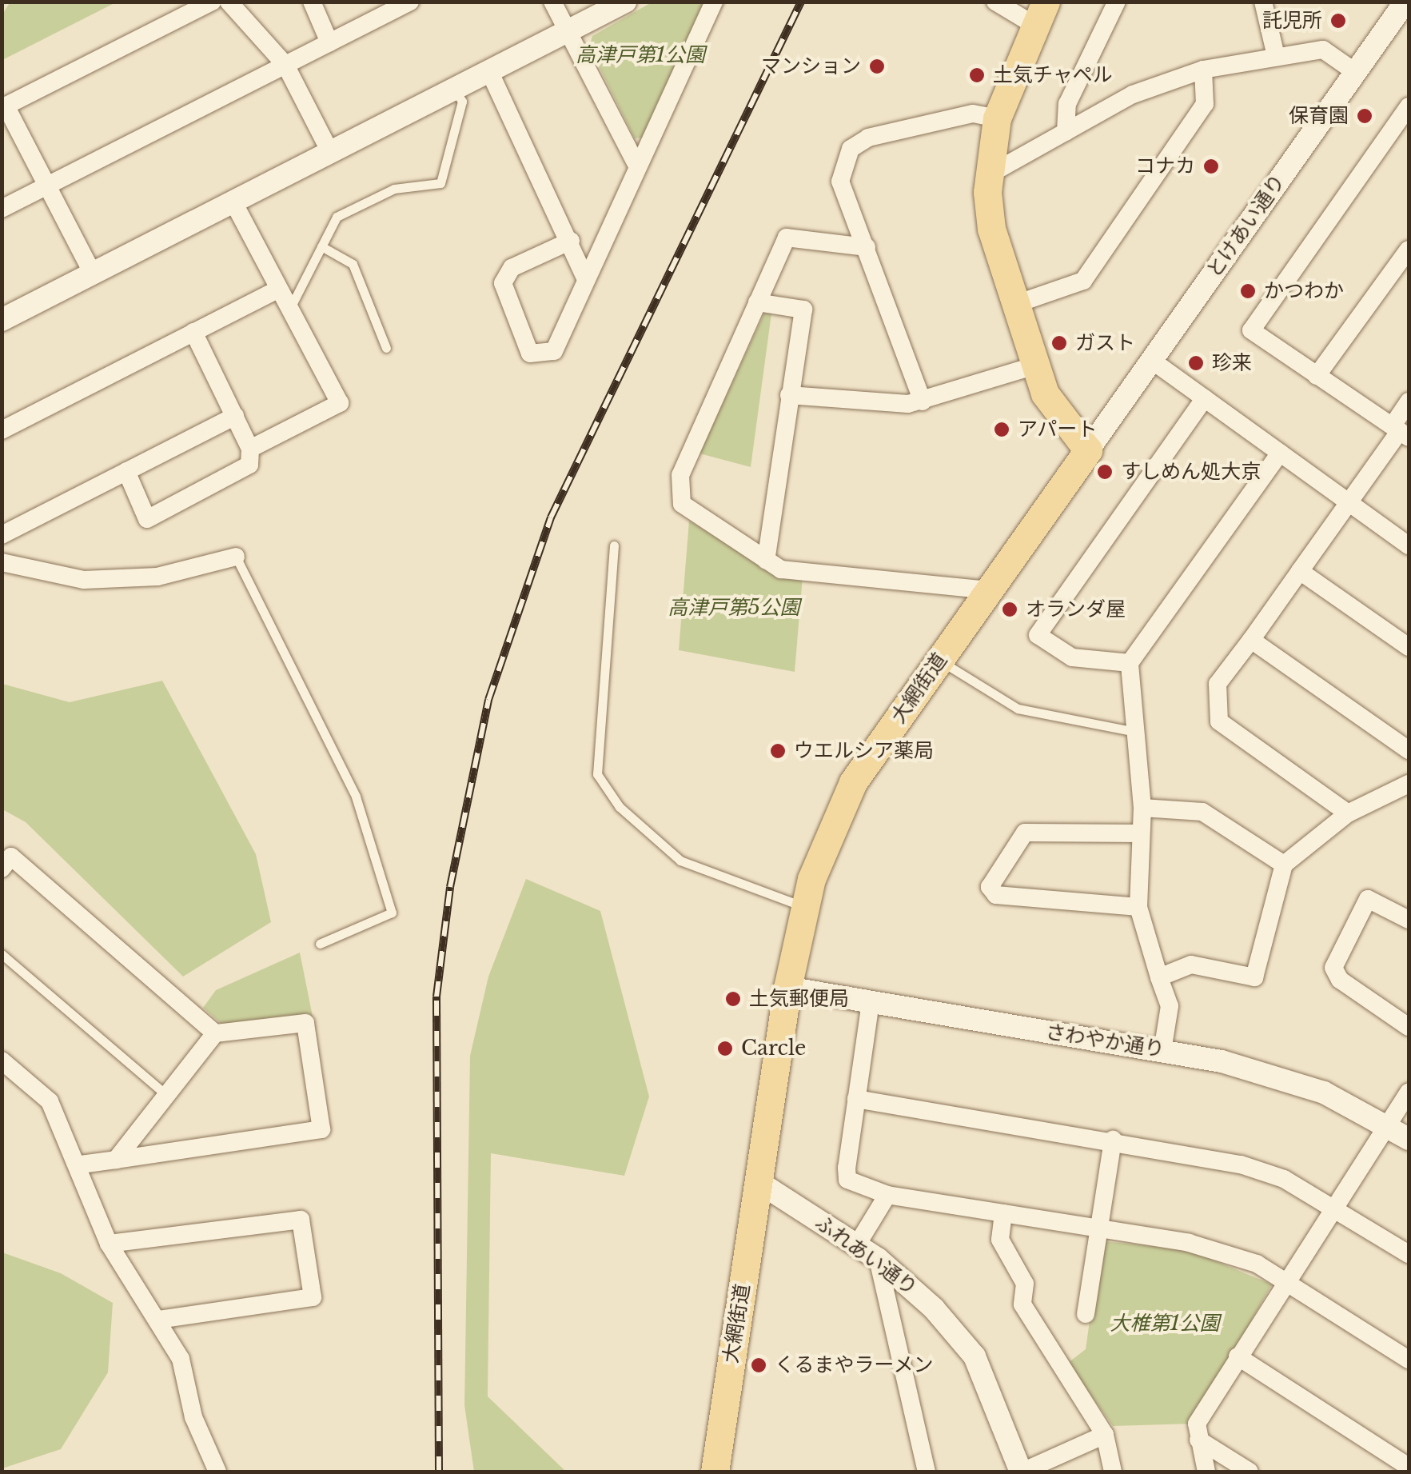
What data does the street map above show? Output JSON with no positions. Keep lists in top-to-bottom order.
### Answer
{
  "streets": {
    "main road": ["大網街道"],
    "street": ["とけあい通り", "さわやか通り", "ふれあい通り"]
  },
  "crossings": [
    ["とけあい通り", "大網街道"],
    ["大網街道", "さわやか通り"],
    ["大網街道", "ふれあい通り"]
  ],
  "parks": ["高津戸第1公園", "高津戸第5公園", "大椎第1公園"],
  "places": [
    "託児所",
    "マンション",
    "土気チャペル",
    "保育園",
    "コナカ",
    "かつわか",
    "ガスト",
    "珍来",
    "アパート",
    "すしめん処大京",
    "オランダ屋",
    "ウエルシア薬局",
    "土気郵便局",
    "Carcle",
    "くるまやラーメン"
  ]
}
